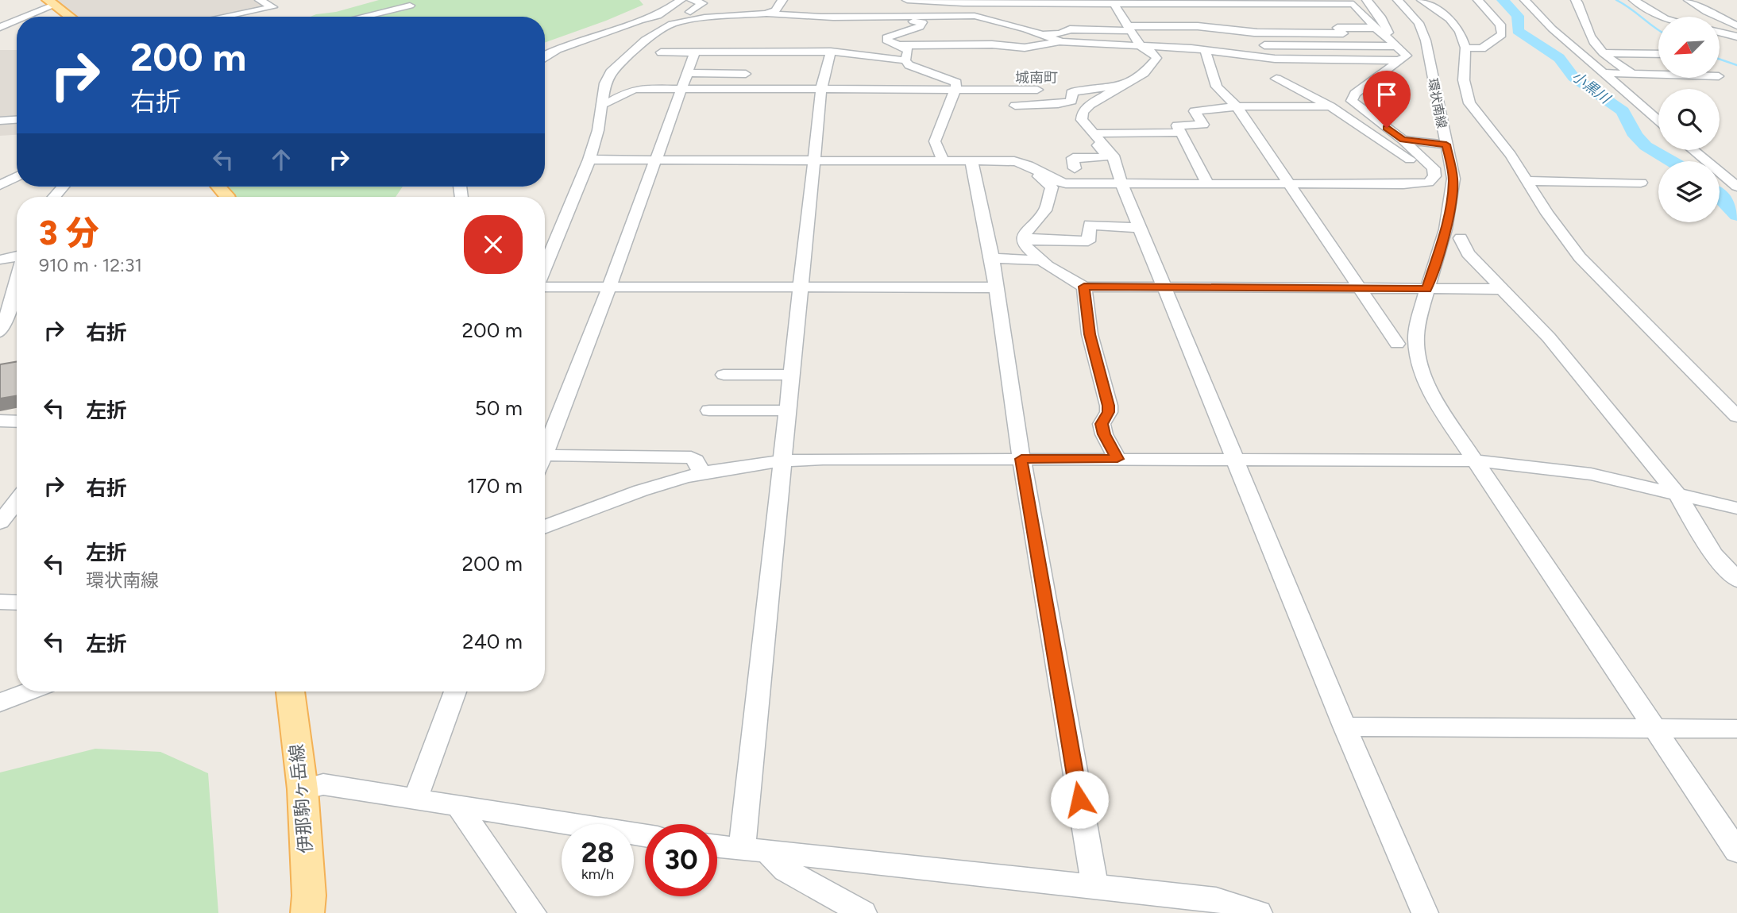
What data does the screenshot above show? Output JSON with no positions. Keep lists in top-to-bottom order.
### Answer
{
  "streets": {
    "main road": ["伊那駒ヶ岳線"],
    "street": ["環状南線"]
  },
  "districts": ["城南町"],
  "water": ["小黒川"],
  "north": "bottom left",
  "page": {
    "turn": ["200 m", "右折"],
    "heading": ["3 分", "910 m · 12:31"],
    "list": [
      {
        "name": "右折",
        "value": "200 m"
      },
      {
        "name": "左折",
        "value": "50 m"
      },
      {
        "name": "右折",
        "value": "170 m"
      },
      {
        "name": "左折",
        "note": "環状南線",
        "value": "200 m"
      },
      {
        "name": "左折",
        "value": "240 m"
      }
    ],
    "speed": "28 km/h",
    "limit": "30"
  }
}
